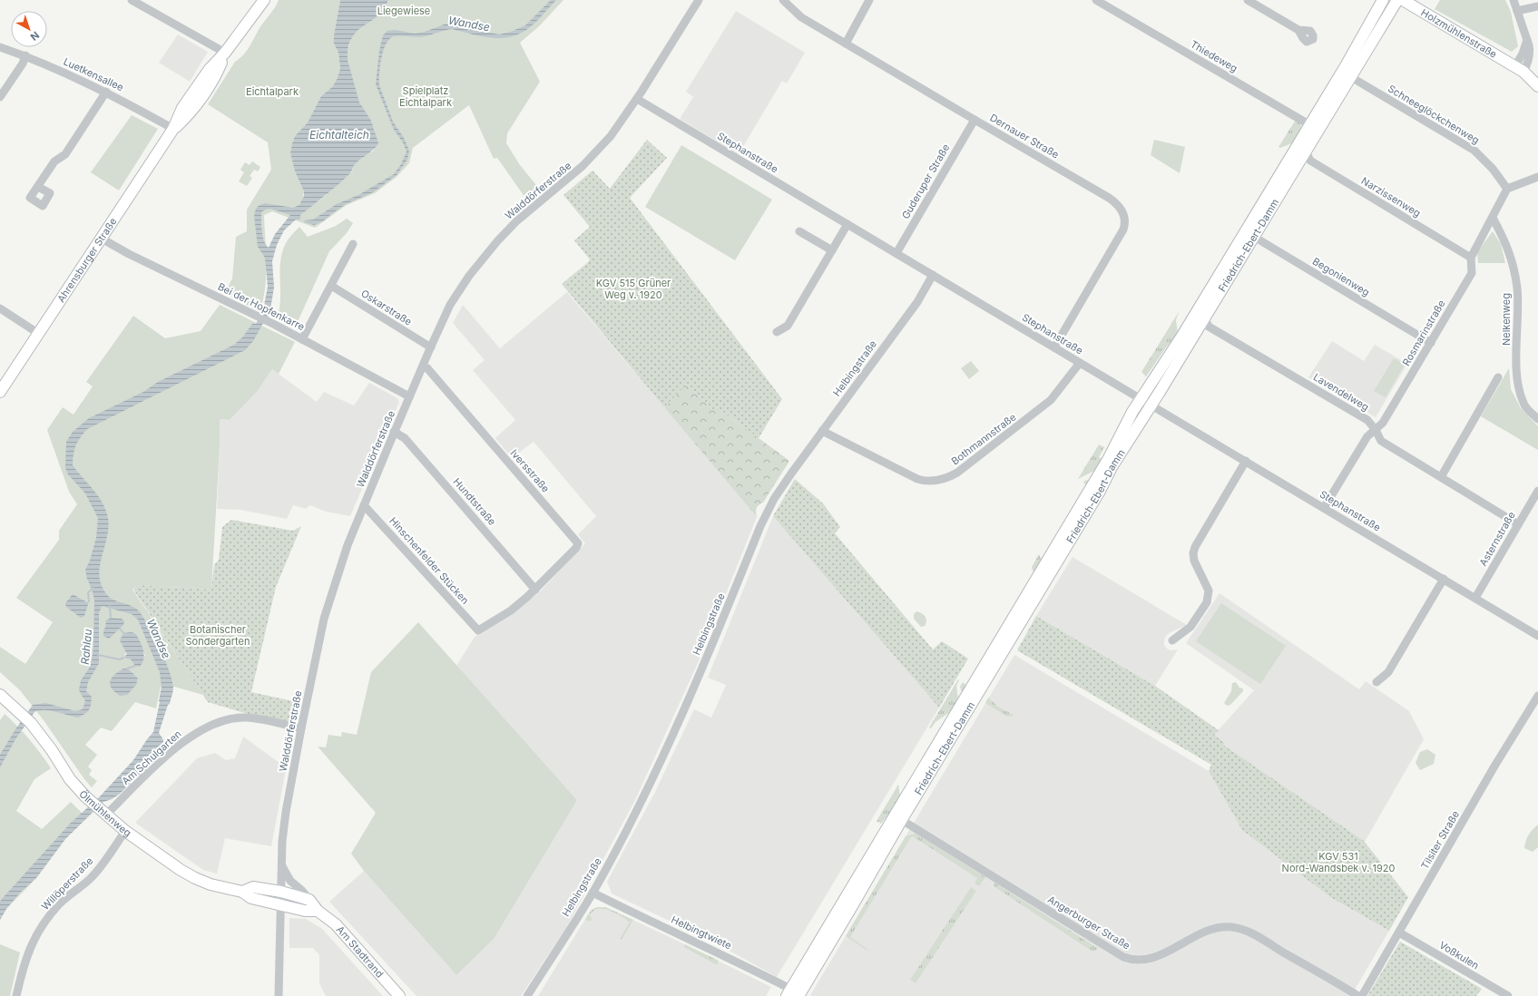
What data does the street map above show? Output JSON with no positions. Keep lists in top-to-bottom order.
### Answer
{
  "streets": {
    "main road": [
      "Holzmühlenstraße",
      "Friedrich-Ebert-Damm",
      "Ahrensburger Straße",
      "Ölmühlenweg",
      "Am Stadtrand"
    ],
    "street": [
      "Thiedeweg",
      "Luetkensallee",
      "Schneeglöckchenweg",
      "Dernauer Straße",
      "Stephanstraße",
      "Guderuper Straße",
      "Walddörferstraße",
      "Narzissenweg",
      "Begonienweg",
      "Bei der Hopfenkarre",
      "Oskarstraße",
      "Nelkenweg",
      "Rosmarinstraße",
      "Helbingstraße",
      "Lavendelweg",
      "Bothmannstraße",
      "Iversstraße",
      "Hundtstraße",
      "Asternstraße",
      "Hinschenfelder Stücken",
      "Am Schulgarten",
      "Tilsiter Straße",
      "Willöperstraße",
      "Angerburger Straße",
      "Helbingtwiete",
      "Voßkulen"
    ]
  },
  "crossings": [
    ["Thiedeweg", "Friedrich-Ebert-Damm"],
    ["Luetkensallee", "Ahrensburger Straße"],
    ["Schneeglöckchenweg", "Friedrich-Ebert-Damm"],
    ["Schneeglöckchenweg", "Rosmarinstraße"],
    ["Dernauer Straße", "Stephanstraße"],
    ["Dernauer Straße", "Guderuper Straße"],
    ["Stephanstraße", "Guderuper Straße"],
    ["Stephanstraße", "Walddörferstraße"],
    ["Stephanstraße", "Friedrich-Ebert-Damm"],
    ["Stephanstraße", "Rosmarinstraße"],
    ["Stephanstraße", "Helbingstraße"],
    ["Stephanstraße", "Bothmannstraße"],
    ["Stephanstraße", "Asternstraße"],
    ["Walddörferstraße", "Bei der Hopfenkarre"],
    ["Walddörferstraße", "Oskarstraße"],
    ["Walddörferstraße", "Iversstraße"],
    ["Walddörferstraße", "Hundtstraße"],
    ["Walddörferstraße", "Hinschenfelder Stücken"],
    ["Walddörferstraße", "Am Schulgarten"],
    ["Walddörferstraße", "Ölmühlenweg"],
    ["Narzissenweg", "Friedrich-Ebert-Damm"],
    ["Narzissenweg", "Rosmarinstraße"],
    ["Friedrich-Ebert-Damm", "Begonienweg"],
    ["Friedrich-Ebert-Damm", "Lavendelweg"],
    ["Friedrich-Ebert-Damm", "Angerburger Straße"],
    ["Friedrich-Ebert-Damm", "Helbingtwiete"],
    ["Ahrensburger Straße", "Bei der Hopfenkarre"],
    ["Begonienweg", "Rosmarinstraße"],
    ["Nelkenweg", "Rosmarinstraße"],
    ["Rosmarinstraße", "Lavendelweg"],
    ["Helbingstraße", "Bothmannstraße"],
    ["Helbingstraße", "Helbingtwiete"],
    ["Lavendelweg", "Asternstraße"],
    ["Iversstraße", "Hundtstraße"],
    ["Iversstraße", "Hinschenfelder Stücken"],
    ["Hundtstraße", "Hinschenfelder Stücken"],
    ["Am Schulgarten", "Ölmühlenweg"],
    ["Ölmühlenweg", "Willöperstraße"],
    ["Tilsiter Straße", "Voßkulen"]
  ],
  "water": ["Wandse", "Eichtalteich", "Rahlau"],
  "parks": [
    "Liegewiese",
    "Spielplatz Eichtalpark",
    "Eichtalpark",
    "KGV 515 Grüner Weg v. 1920",
    "Botanischer Sondergarten",
    "KGV 531 Nord-Wandsbek v. 1920"
  ],
  "north": "bottom right"
}
